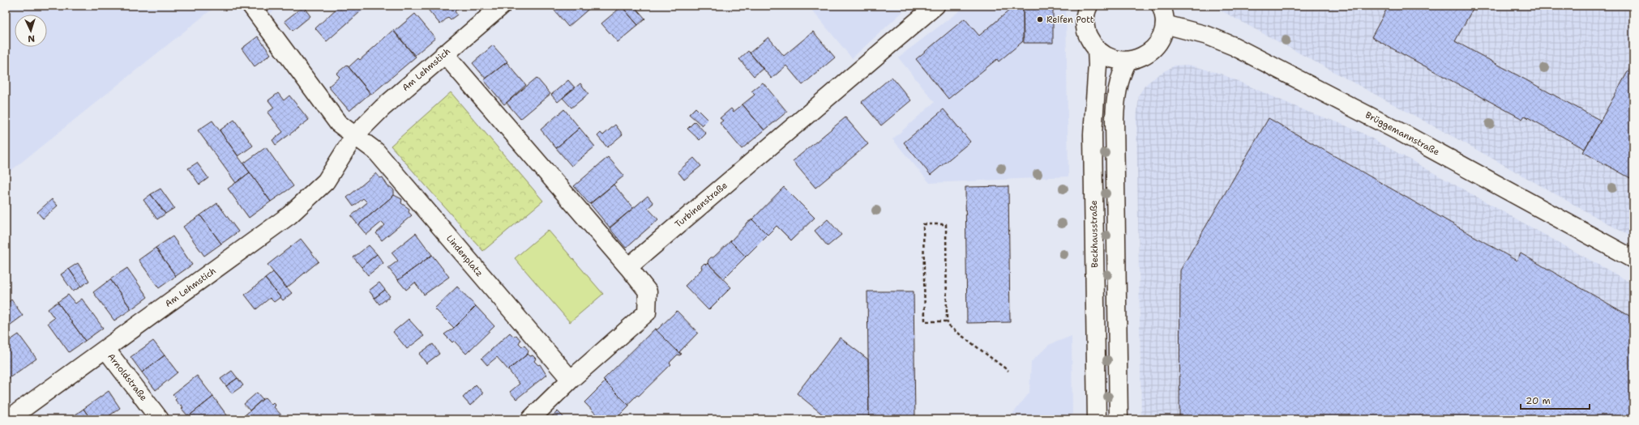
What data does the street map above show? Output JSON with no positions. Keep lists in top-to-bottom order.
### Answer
{
  "streets": {
    "street": [
      "Am Lehmstich",
      "Brüggemannstraße",
      "Turbinenstraße",
      "Beckhausstraße",
      "Lindenplatz",
      "Arnoldstraße"
    ]
  },
  "crossings": [
    ["Am Lehmstich", "Lindenplatz"],
    ["Am Lehmstich", "Arnoldstraße"]
  ],
  "places": ["Reifen Pott"],
  "scale_bar": "20 m",
  "north": "bottom"
}
